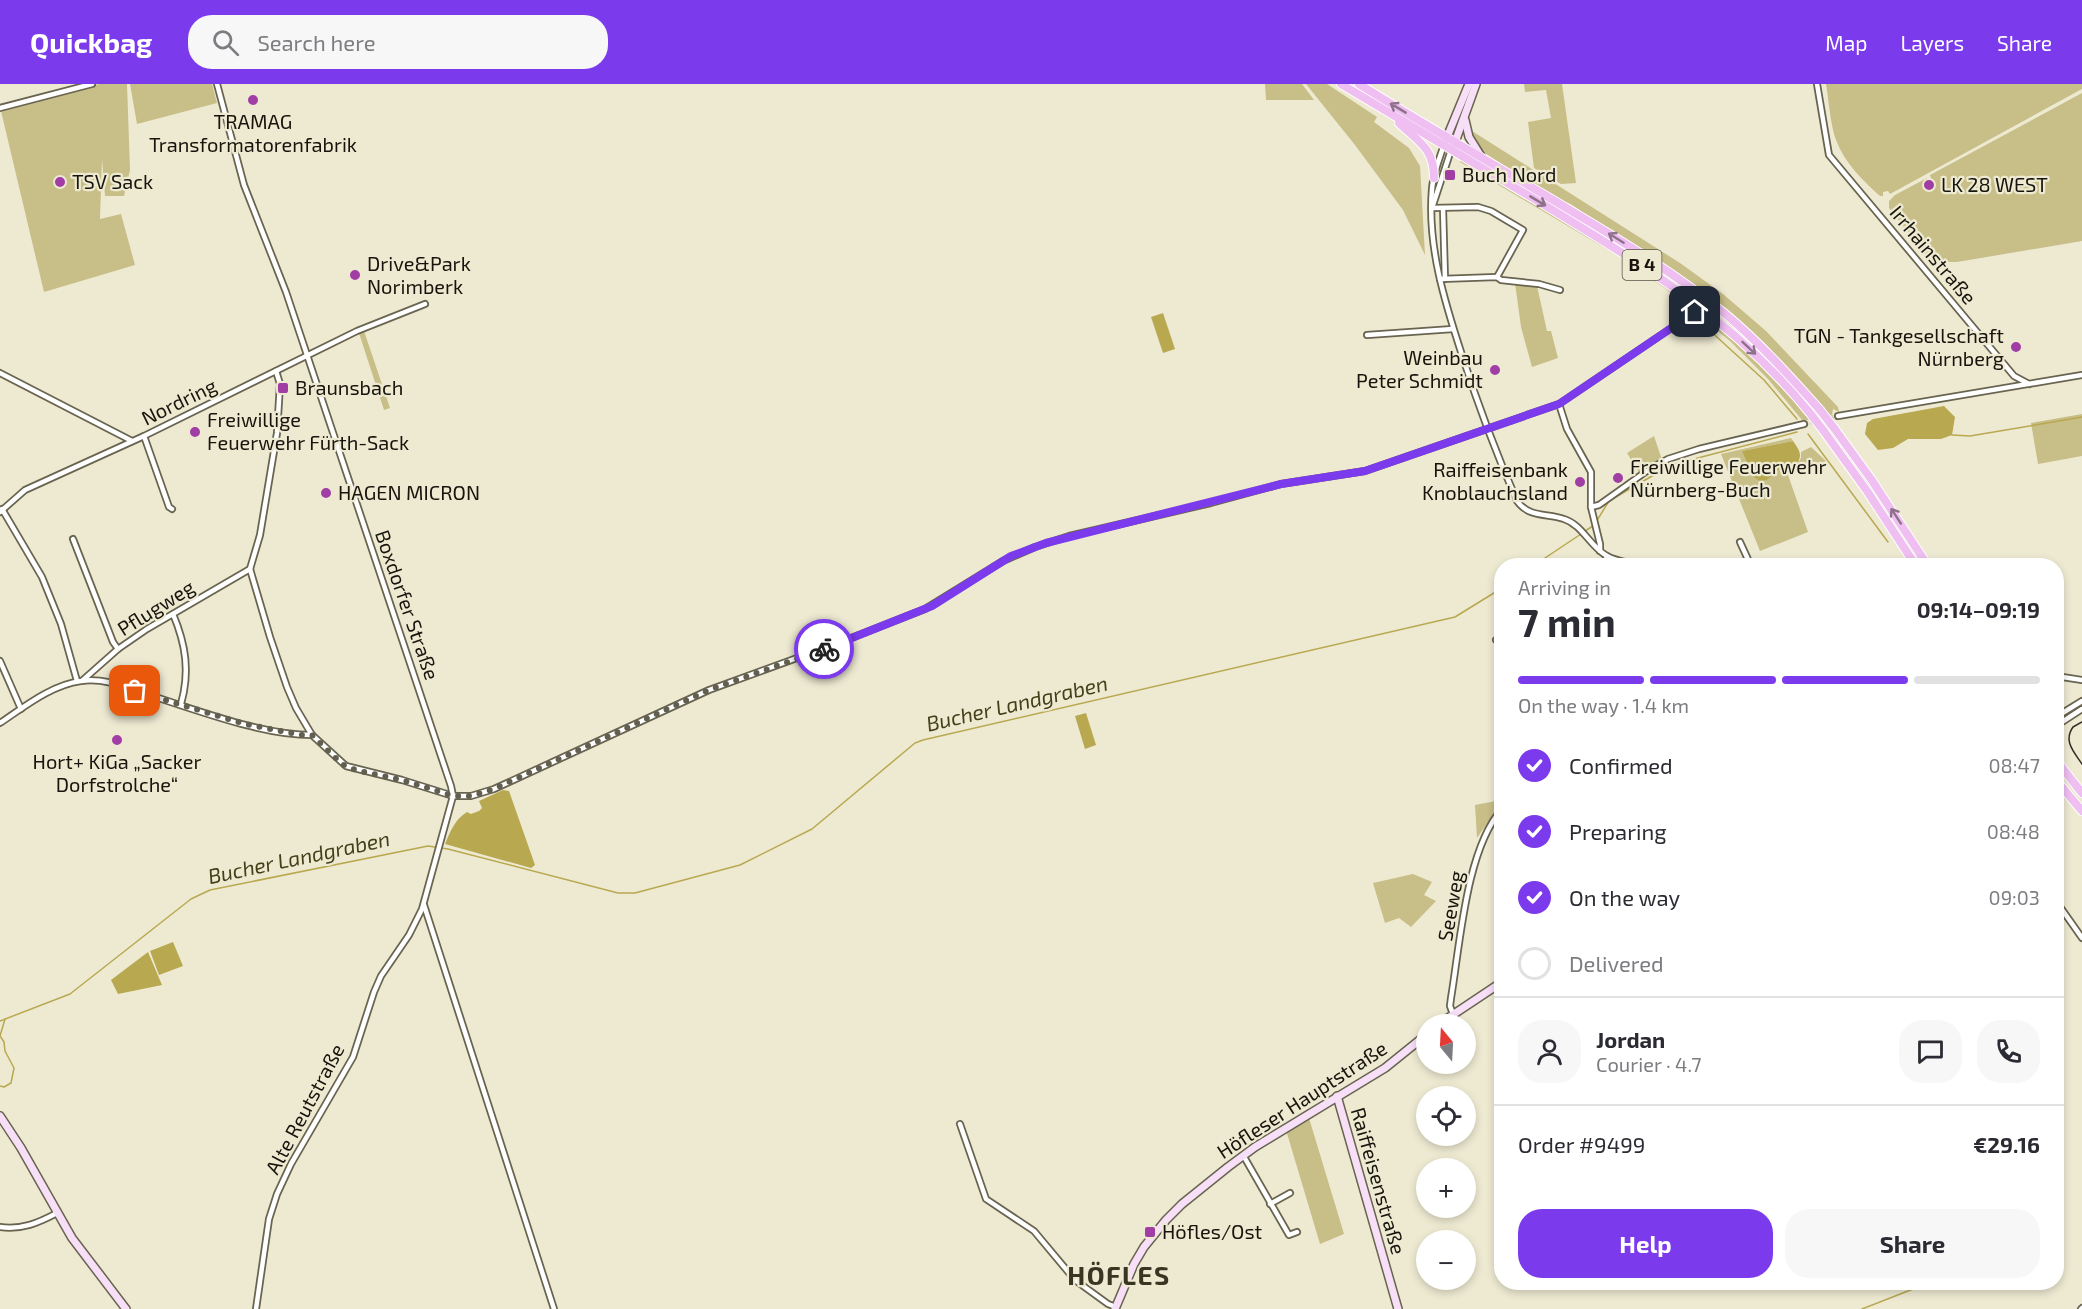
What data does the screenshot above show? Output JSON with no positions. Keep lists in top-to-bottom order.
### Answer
{
  "streets": {
    "main road": ["B 4"],
    "street": [
      "Irrhainstraße",
      "Nordring",
      "Boxdorfer Straße",
      "Pflugweg",
      "Seeweg",
      "Höfleser Hauptstraße",
      "Alte Reutstraße",
      "Raiffeisenstraße"
    ]
  },
  "crossings": [
    ["Nordring", "Boxdorfer Straße"],
    ["Boxdorfer Straße", "Alte Reutstraße"],
    ["Höfleser Hauptstraße", "Raiffeisenstraße"]
  ],
  "districts": ["HÖFLES"],
  "water": ["Bucher Landgraben"],
  "places": {
    "other": [
      "TRAMAG Transformatorenfabrik",
      "TSV Sack",
      "LK 28 WEST",
      "Drive&Park Norimberk",
      "TGN - Tankgesellschaft Nürnberg",
      "Weinbau Peter Schmidt",
      "Freiwillige Feuerwehr Fürth-Sack",
      "Freiwillige Feuerwehr Nürnberg-Buch",
      "Raiffeisenbank Knoblauchsland",
      "HAGEN MICRON",
      "Hort+ KiGa „Sacker Dorfstrolche“"
    ],
    "transit": ["Buch Nord", "Braunsbach", "Höfles/Ost"]
  },
  "north": "top",
  "page": {
    "header": "Quickbag",
    "search": "Search here",
    "nav": ["Map", "Layers", "Share"],
    "heading": ["7 min", "Arriving in", "09:14–09:19"],
    "panel": [
      "Jordan",
      "Courier · 4.7",
      "Order #9499",
      "€29.16"
    ],
    "bar": "On the way · 1.4 km",
    "list": [
      ["Confirmed", "08:47"],
      ["Preparing", "08:48"],
      ["On the way", "09:03"],
      "Delivered"
    ],
    "map_buttons": ["+", "−"],
    "buttons": ["Help", "Share"]
  }
}
